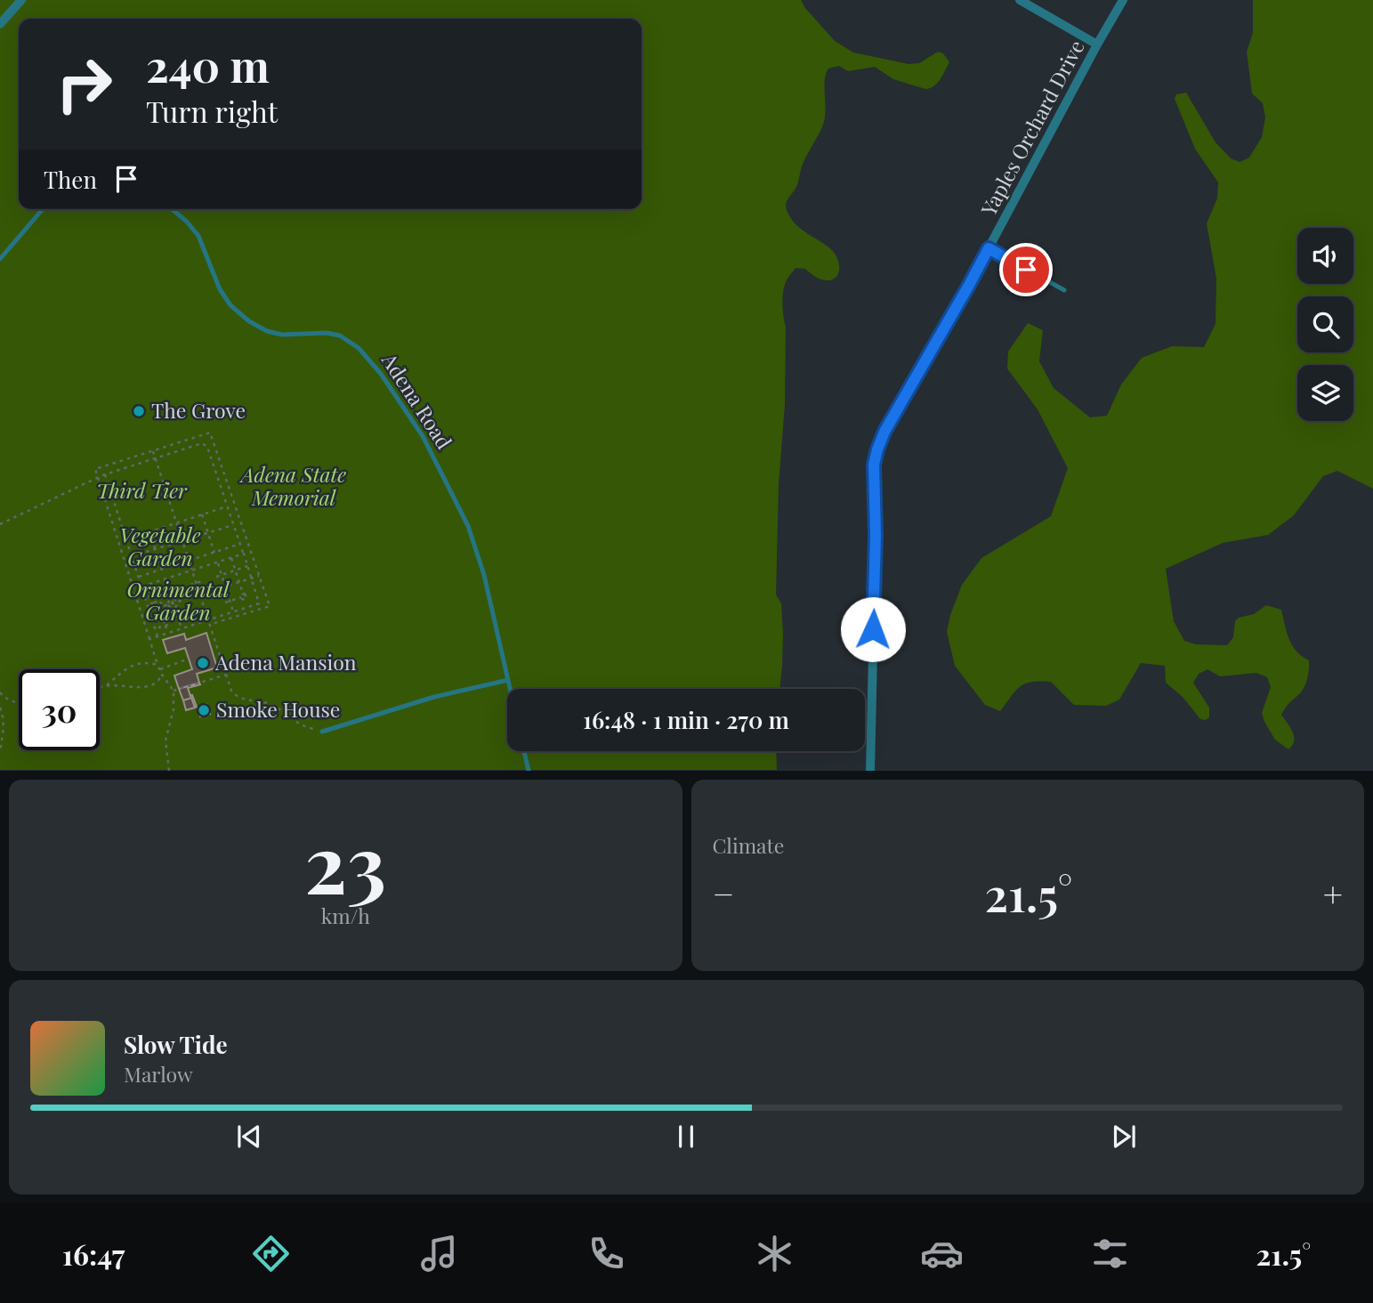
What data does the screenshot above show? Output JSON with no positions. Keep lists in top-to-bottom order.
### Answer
{
  "streets": {
    "street": ["Yaples Orchard Drive"],
    "lane": ["Adena Road"]
  },
  "parks": [
    "Adena State Memorial",
    "Third Tier",
    "Vegetable Garden",
    "Ornimental Garden"
  ],
  "places": ["The Grove", "Adena Mansion", "Smoke House"],
  "page": {
    "turn": ["240 m", "Turn right"],
    "then": "Then",
    "limit": "30",
    "trip": "16:48 · 1 min · 270 m",
    "tile": [
      ["23", "km/h"],
      "Climate"
    ],
    "heat": ["−", "21.5°", "+"],
    "song": ["Slow Tide", "Marlow"],
    "tabs": ["16:47", "21.5°"]
  }
}
